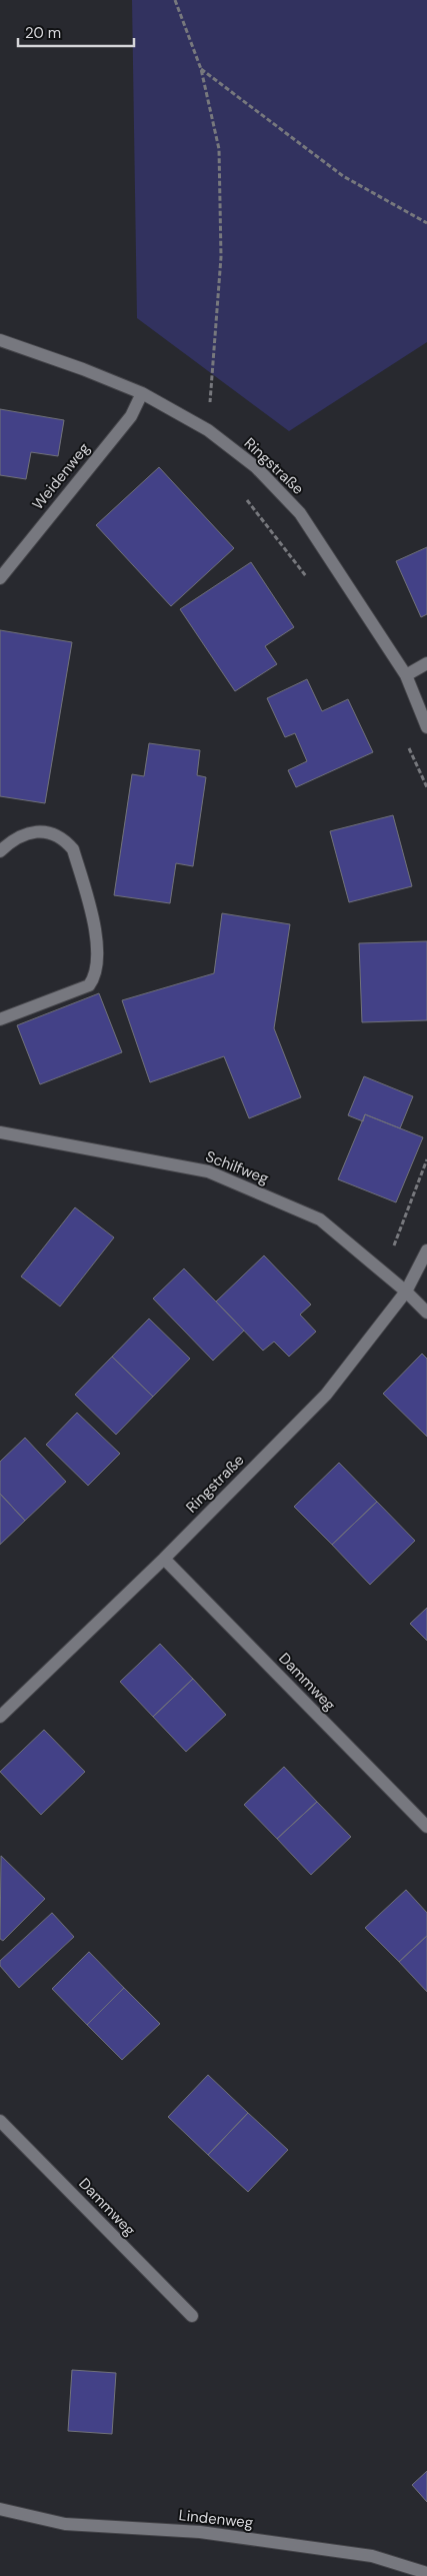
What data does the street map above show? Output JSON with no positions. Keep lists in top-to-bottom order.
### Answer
{
  "streets": {
    "street": [
      "Ringstraße",
      "Weidenweg",
      "Schilfweg",
      "Dammweg",
      "Lindenweg"
    ]
  },
  "crossings": [
    ["Ringstraße", "Weidenweg"],
    ["Ringstraße", "Schilfweg"],
    ["Ringstraße", "Dammweg"]
  ],
  "scale_bar": "20 m"
}
